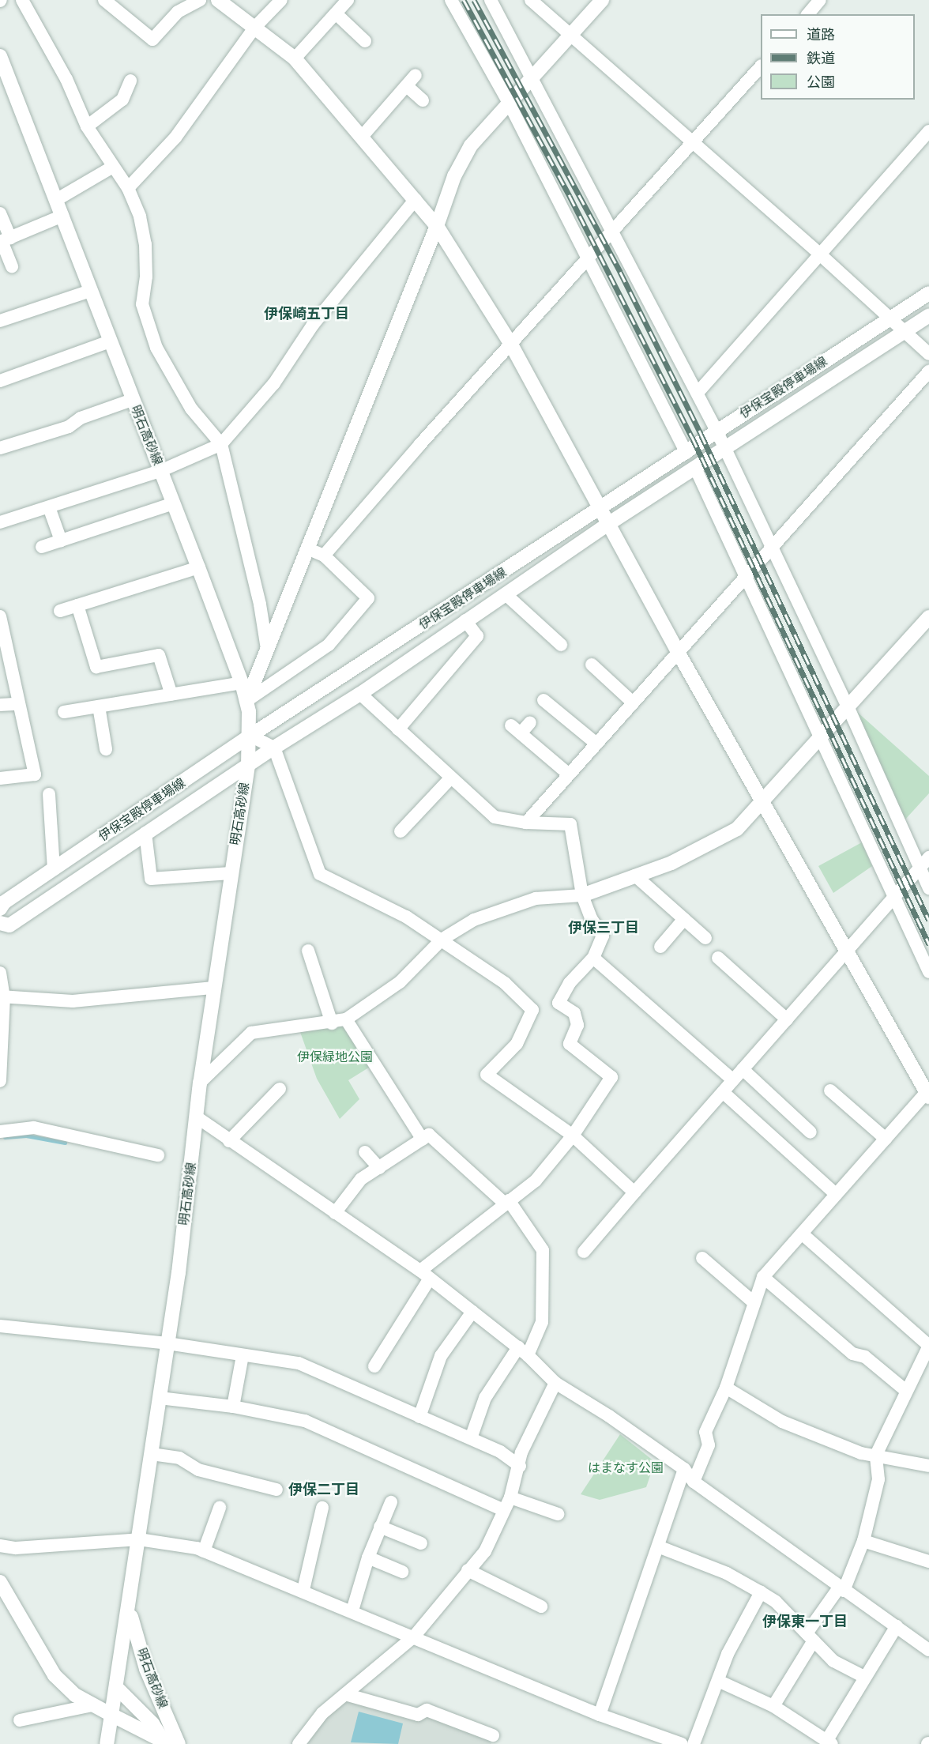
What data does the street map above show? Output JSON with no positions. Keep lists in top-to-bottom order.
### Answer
{
  "streets": {
    "main road": ["伊保宝殿停車場線", "明石高砂線"]
  },
  "crossings": [
    ["伊保宝殿停車場線", "明石高砂線"]
  ],
  "districts": [
    "伊保崎五丁目",
    "伊保三丁目",
    "伊保二丁目",
    "伊保東一丁目"
  ],
  "parks": ["伊保緑地公園", "はまなす公園"],
  "legend": ["道路", "鉄道", "公園"]
}
